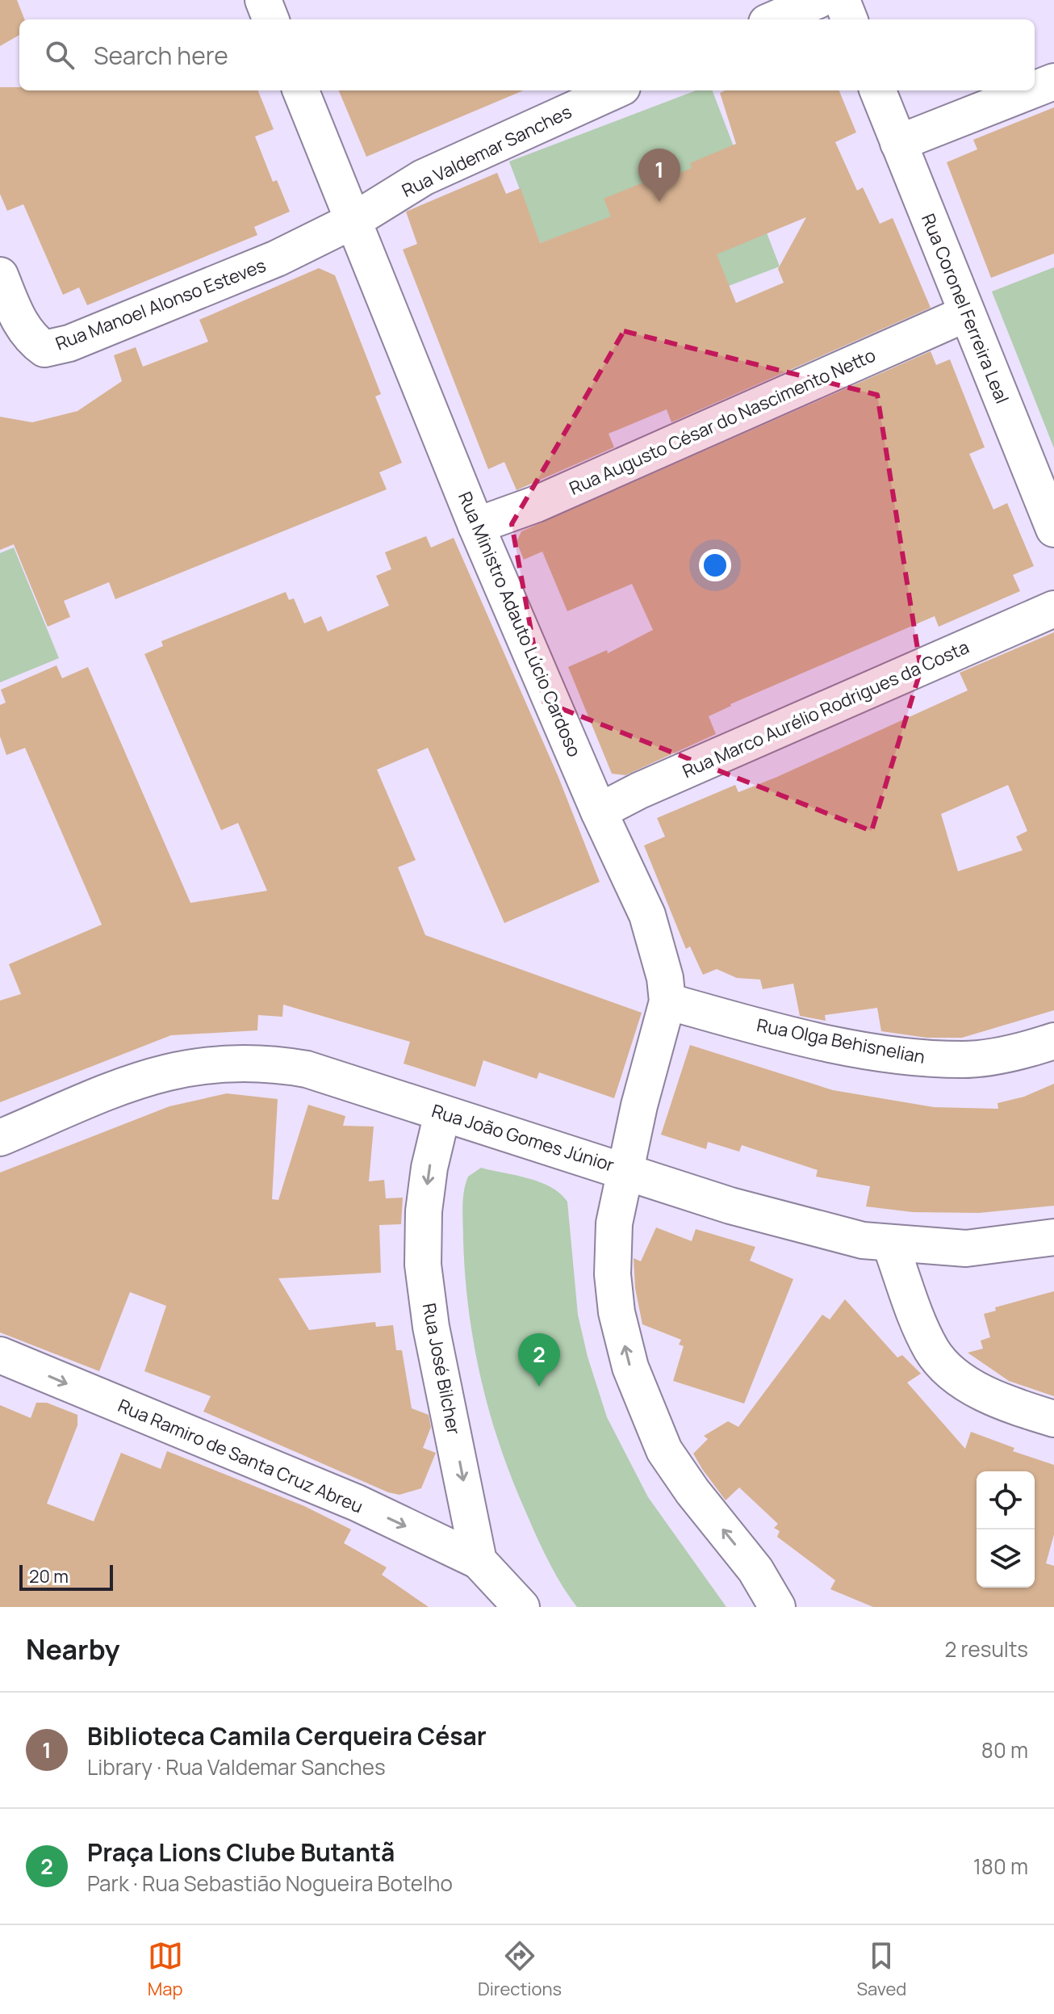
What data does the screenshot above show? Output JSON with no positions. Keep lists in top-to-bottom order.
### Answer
{
  "streets": {
    "street": [
      "Rua Valdemar Sanches",
      "Rua Manoel Alonso Esteves",
      "Rua Coronel Ferreira Leal",
      "Rua Augusto César do Nascimento Netto",
      "Rua Ministro Adauto Lúcio Cardoso",
      "Rua Marco Aurélio Rodrigues da Costa",
      "Rua Olga Behisnelian",
      "Rua João Gomes Júnior",
      "Rua José Bilcher",
      "Rua Ramiro de Santa Cruz Abreu"
    ]
  },
  "crossings": [
    ["Rua Valdemar Sanches", "Rua Manoel Alonso Esteves"],
    ["Rua Valdemar Sanches", "Rua Ministro Adauto Lúcio Cardoso"],
    ["Rua Manoel Alonso Esteves", "Rua Ministro Adauto Lúcio Cardoso"],
    ["Rua Coronel Ferreira Leal", "Rua Augusto César do Nascimento Netto"],
    ["Rua Augusto César do Nascimento Netto", "Rua Ministro Adauto Lúcio Cardoso"],
    ["Rua Ministro Adauto Lúcio Cardoso", "Rua Marco Aurélio Rodrigues da Costa"],
    ["Rua Ministro Adauto Lúcio Cardoso", "Rua Olga Behisnelian"],
    ["Rua Ministro Adauto Lúcio Cardoso", "Rua João Gomes Júnior"],
    ["Rua João Gomes Júnior", "Rua José Bilcher"],
    ["Rua José Bilcher", "Rua Ramiro de Santa Cruz Abreu"]
  ],
  "one_way": ["Rua José Bilcher", "Rua Ramiro de Santa Cruz Abreu"],
  "scale_bar": "20 m",
  "page": {
    "search": "Search here",
    "pins": ["1", "2"],
    "scale": "20 m",
    "heading": ["Nearby", "2 results"],
    "list": [
      {
        "mark": "1",
        "name": "Biblioteca Camila Cerqueira César",
        "note": "Library · Rua Valdemar Sanches",
        "value": "80 m"
      },
      {
        "mark": "2",
        "name": "Praça Lions Clube Butantã",
        "note": "Park · Rua Sebastião Nogueira Botelho",
        "value": "180 m"
      }
    ],
    "nav": ["Map", "Directions", "Saved"]
  }
}
